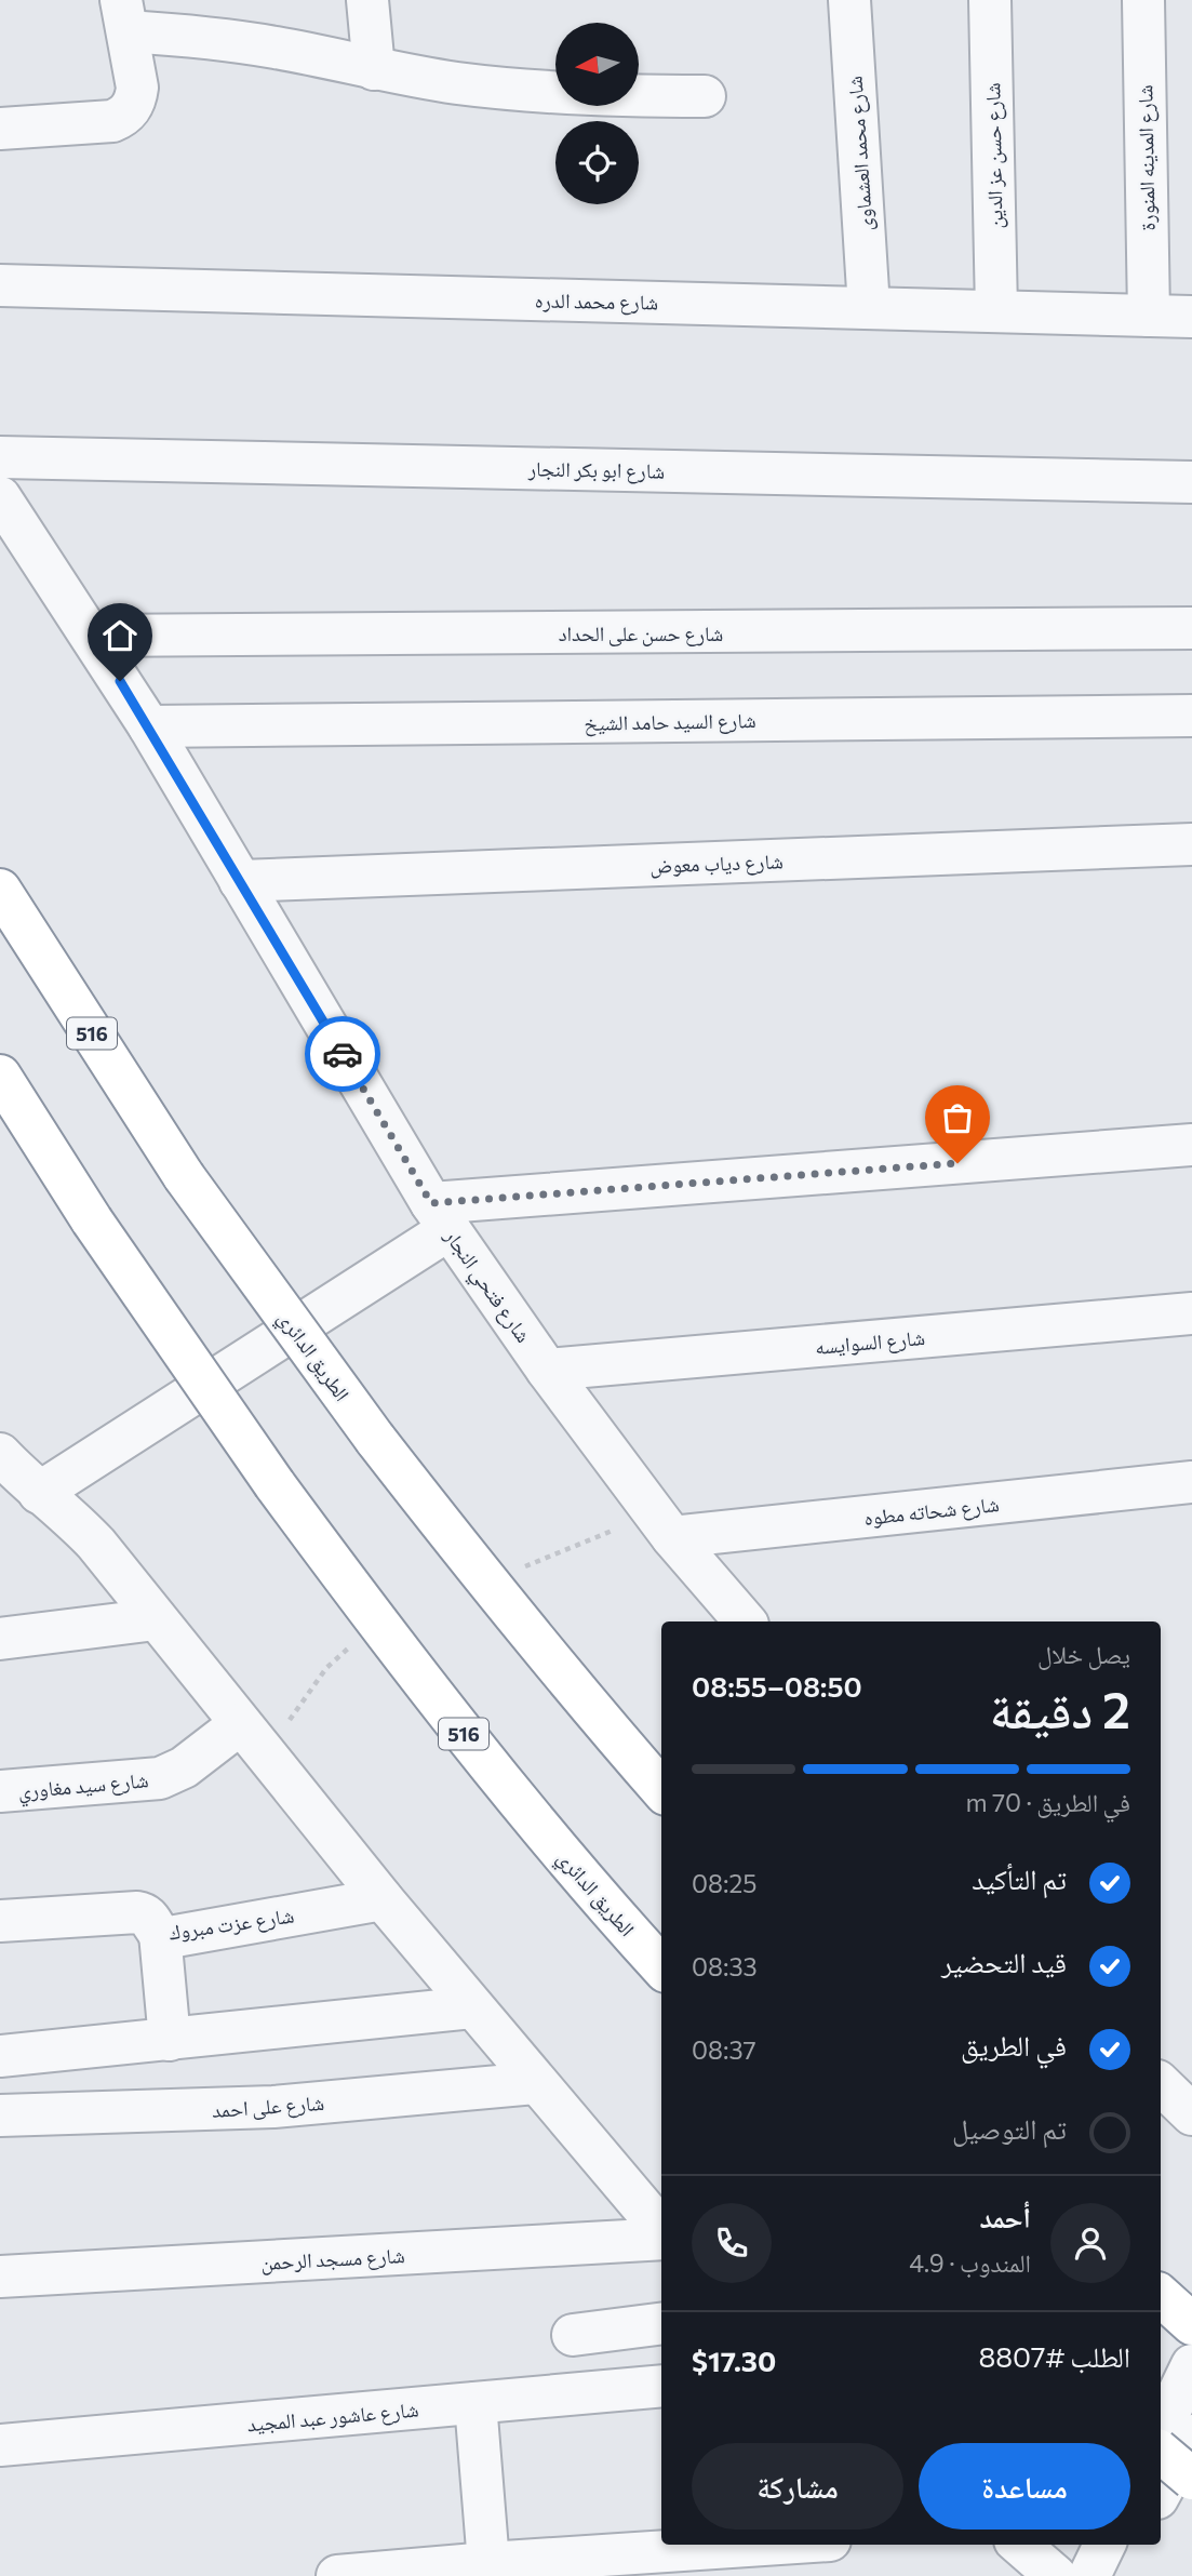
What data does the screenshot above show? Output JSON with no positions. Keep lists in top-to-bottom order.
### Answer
{
  "streets": {
    "highway": ["516", "الطريق الدائري"],
    "street": [
      "شارع محمد العشماوى",
      "شارع حسن عز الدين",
      "شارع المدينه المنورة",
      "شارع محمد الدره",
      "شارع ابو بكر النجار",
      "شارع حسن على الحداد",
      "شارع السيد حامد الشيخ",
      "شارع دياب معوض",
      "شارع فتحي النجار",
      "شارع السوايسه",
      "شارع شحاته مطوه",
      "شارع سيد مغاوري",
      "شارع عزت مبروك",
      "شارع على احمد",
      "شارع مسجد الرحمن",
      "شارع عاشور عبد المجيد"
    ]
  },
  "crossings": [
    ["شارع محمد العشماوى", "شارع محمد الدره"],
    ["شارع حسن عز الدين", "شارع محمد الدره"],
    ["شارع المدينه المنورة", "شارع محمد الدره"],
    ["شارع حسن على الحداد", "شارع فتحي النجار"],
    ["شارع السيد حامد الشيخ", "شارع فتحي النجار"],
    ["شارع دياب معوض", "شارع فتحي النجار"],
    ["شارع فتحي النجار", "شارع السوايسه"],
    ["شارع فتحي النجار", "شارع شحاته مطوه"]
  ],
  "north": "left",
  "page": {
    "heading": ["2 دقيقة", "يصل خلال", "08:50–08:55"],
    "panel": [
      "أحمد",
      "المندوب · 4.9",
      "الطلب #8807",
      "$17.30"
    ],
    "bar": "في الطريق · 70 m",
    "list": [
      ["تم التأكيد", "08:25"],
      ["قيد التحضير", "08:33"],
      ["في الطريق", "08:37"],
      "تم التوصيل"
    ],
    "buttons": ["مساعدة", "مشاركة"]
  }
}
